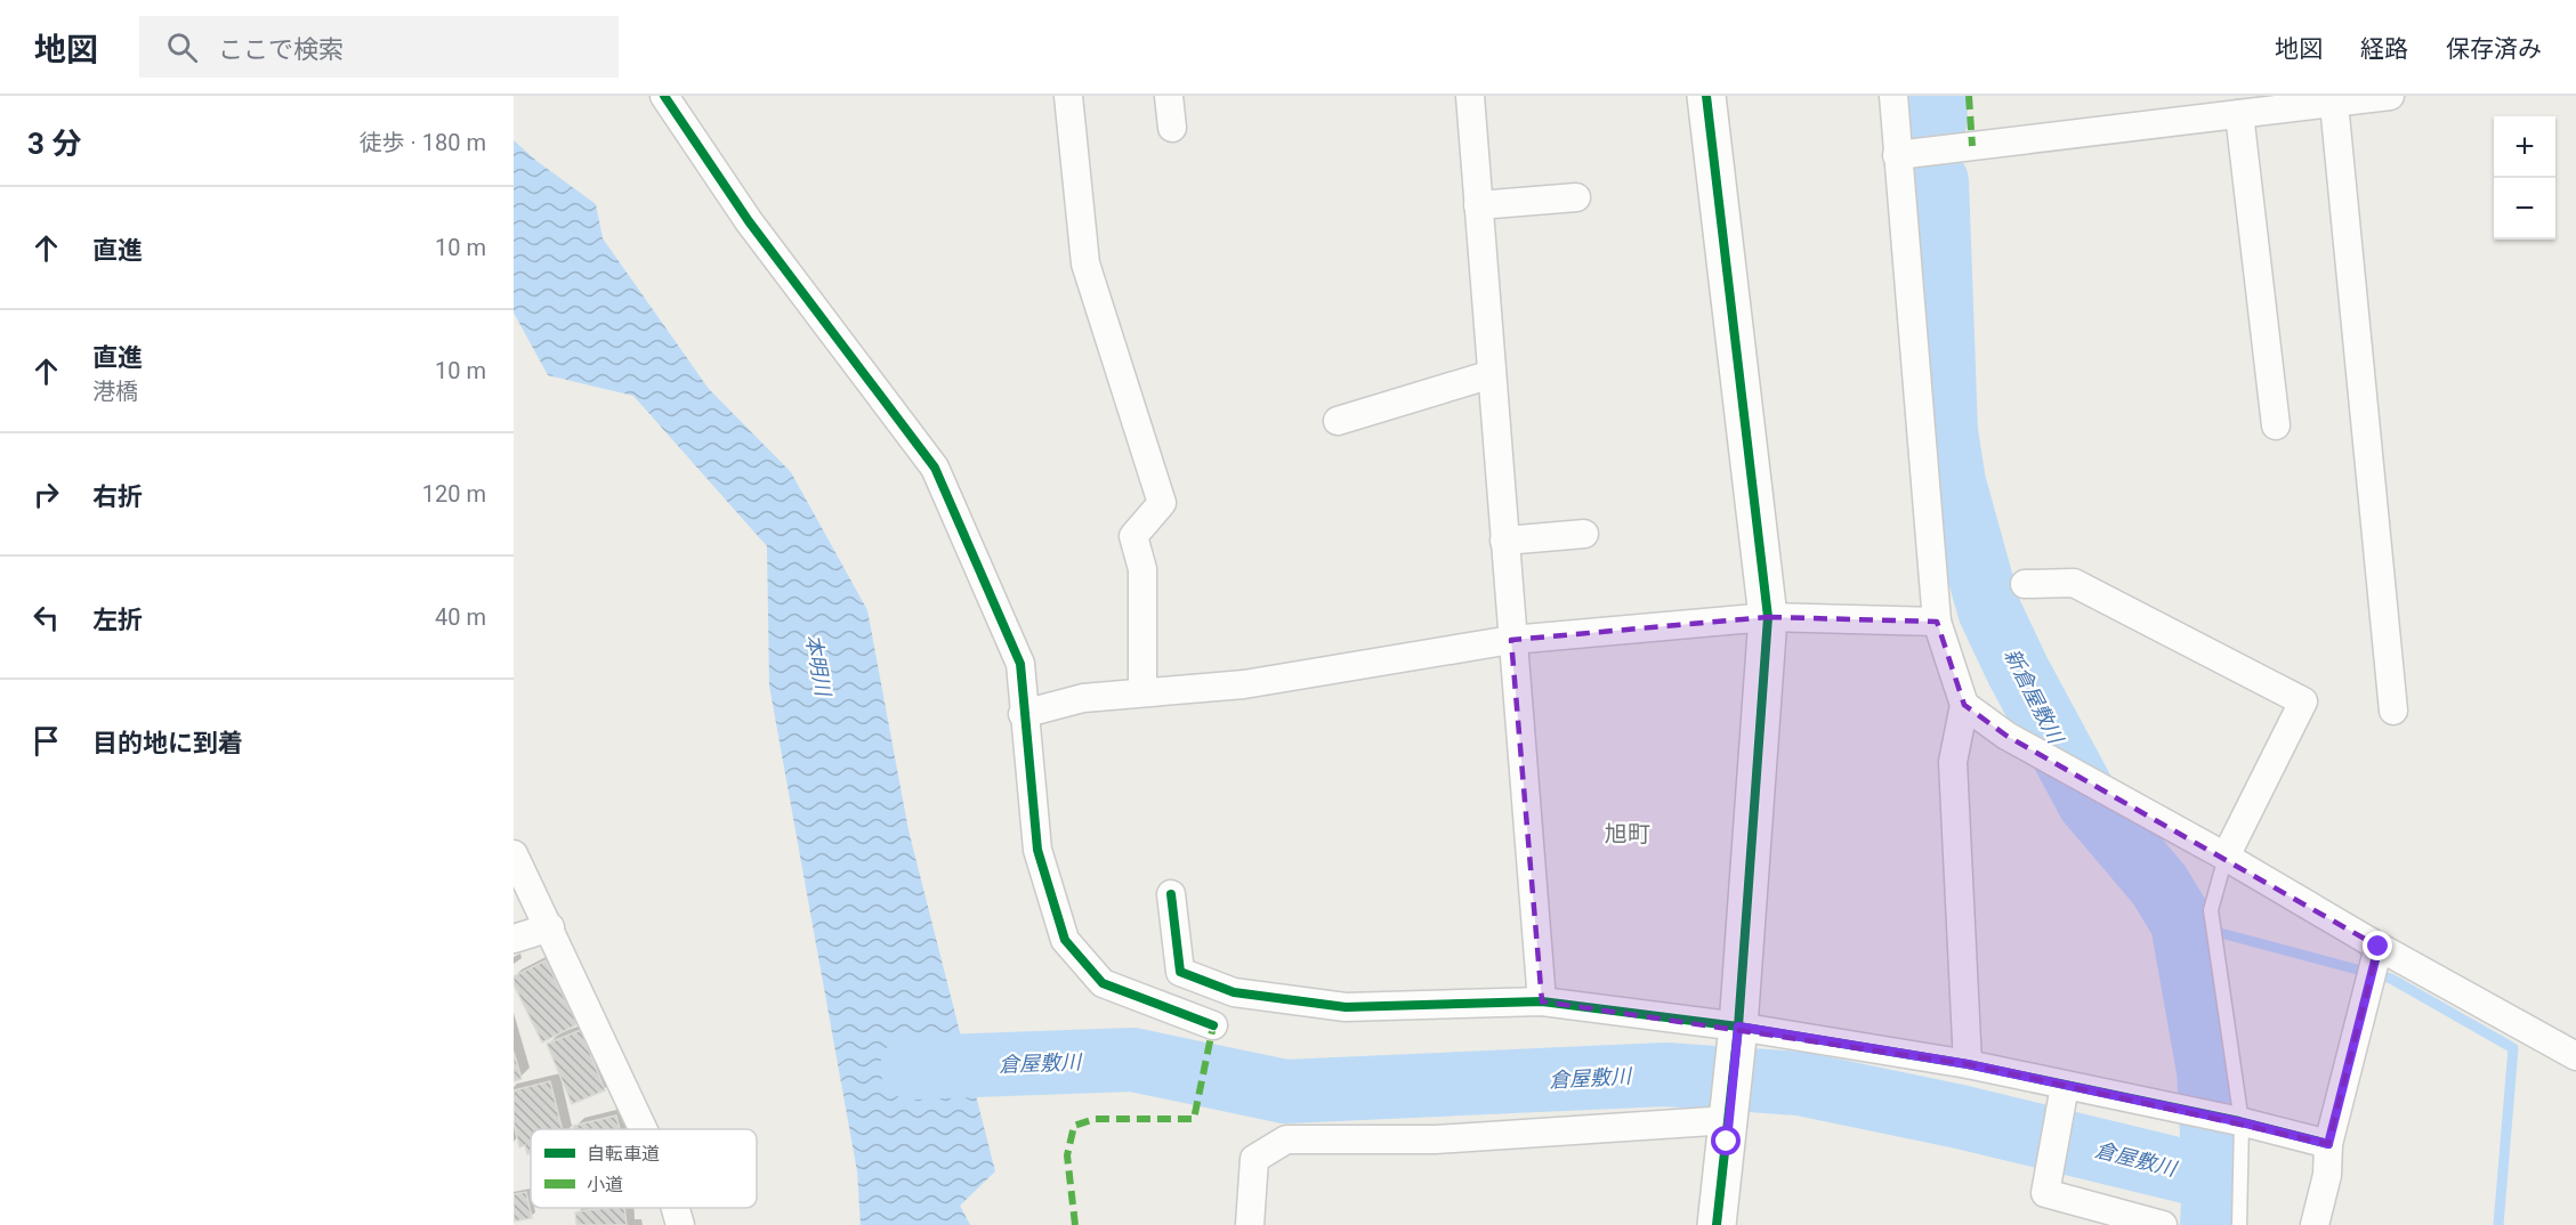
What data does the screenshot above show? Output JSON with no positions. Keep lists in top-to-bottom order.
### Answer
{
  "districts": ["旭町"],
  "water": ["本明川", "新倉屋敷川", "倉屋敷川"],
  "legend": ["自転車道", "小道"],
  "page": {
    "header": "地図",
    "search": "ここで検索",
    "nav": ["地図", "経路", "保存済み"],
    "heading": ["3 分", "徒歩 · 180 m"],
    "map_buttons": ["+", "−"],
    "list": [
      ["直進", "10 m"],
      ["直進", "港橋", "10 m"],
      ["右折", "120 m"],
      ["左折", "40 m"],
      "目的地に到着"
    ]
  }
}
